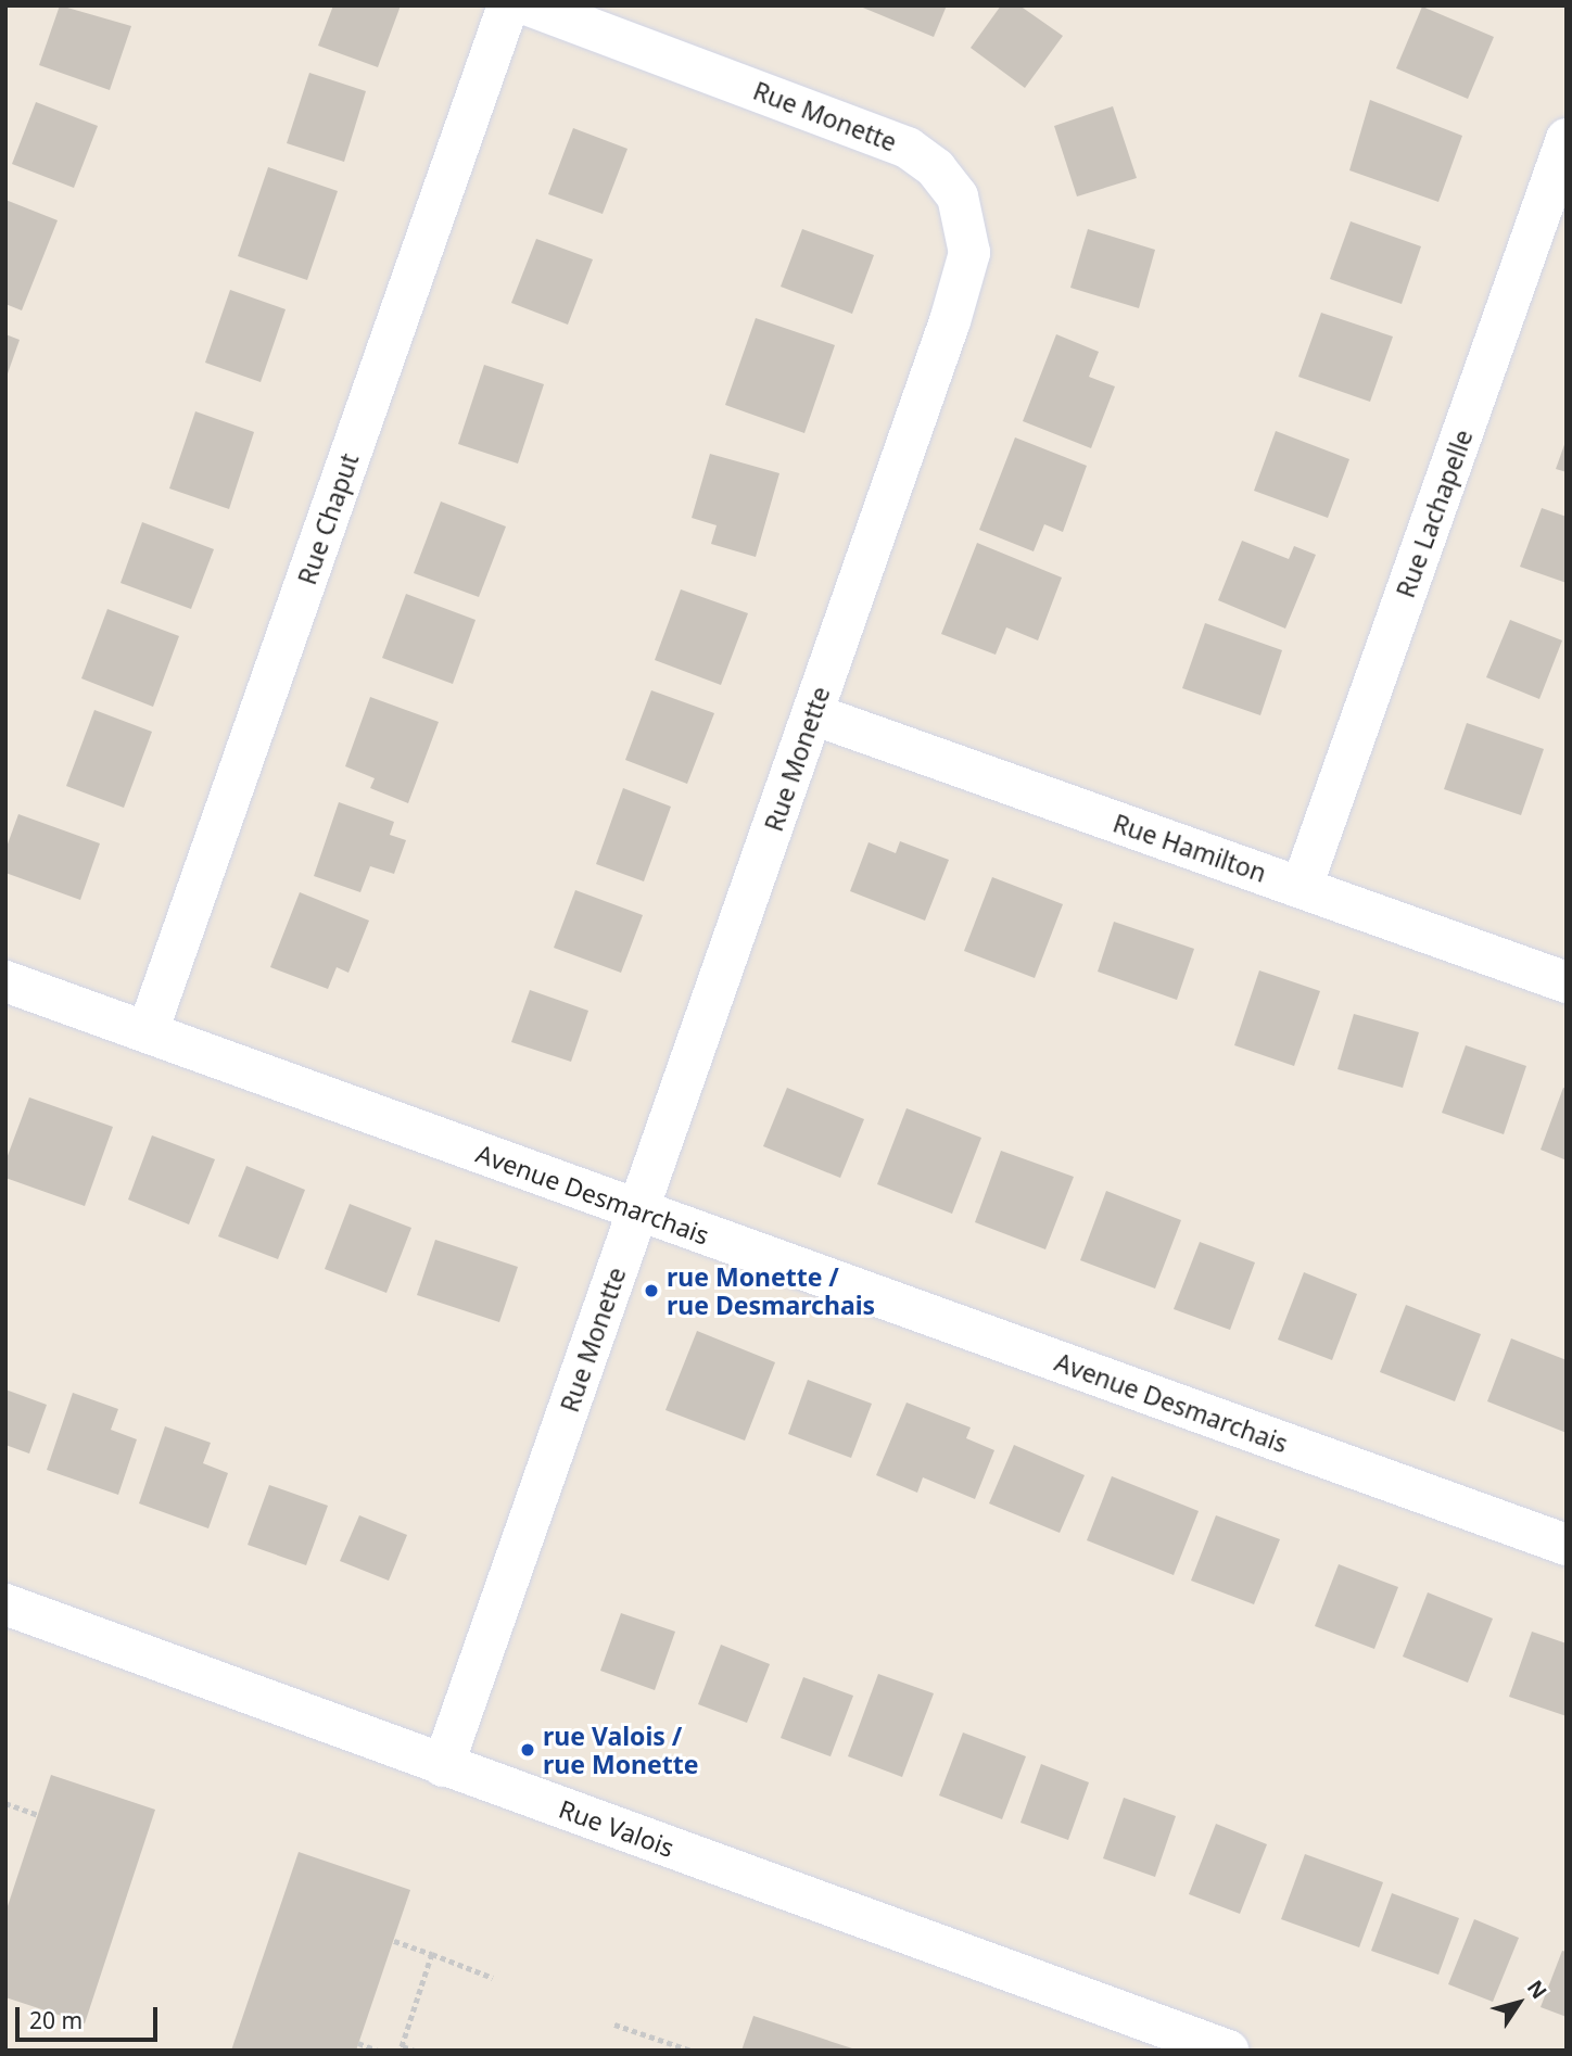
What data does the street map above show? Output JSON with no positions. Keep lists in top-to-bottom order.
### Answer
{
  "streets": {
    "street": [
      "Rue Monette",
      "Rue Lachapelle",
      "Rue Chaput",
      "Rue Hamilton",
      "Avenue Desmarchais",
      "Rue Valois"
    ]
  },
  "crossings": [
    ["Rue Monette", "Rue Hamilton"],
    ["Rue Monette", "Avenue Desmarchais"],
    ["Rue Monette", "Rue Valois"],
    ["Rue Lachapelle", "Rue Hamilton"],
    ["Rue Chaput", "Avenue Desmarchais"]
  ],
  "places": ["rue Monette / rue Desmarchais", "rue Valois / rue Monette"],
  "scale_bar": "20 m",
  "north": "top right"
}
